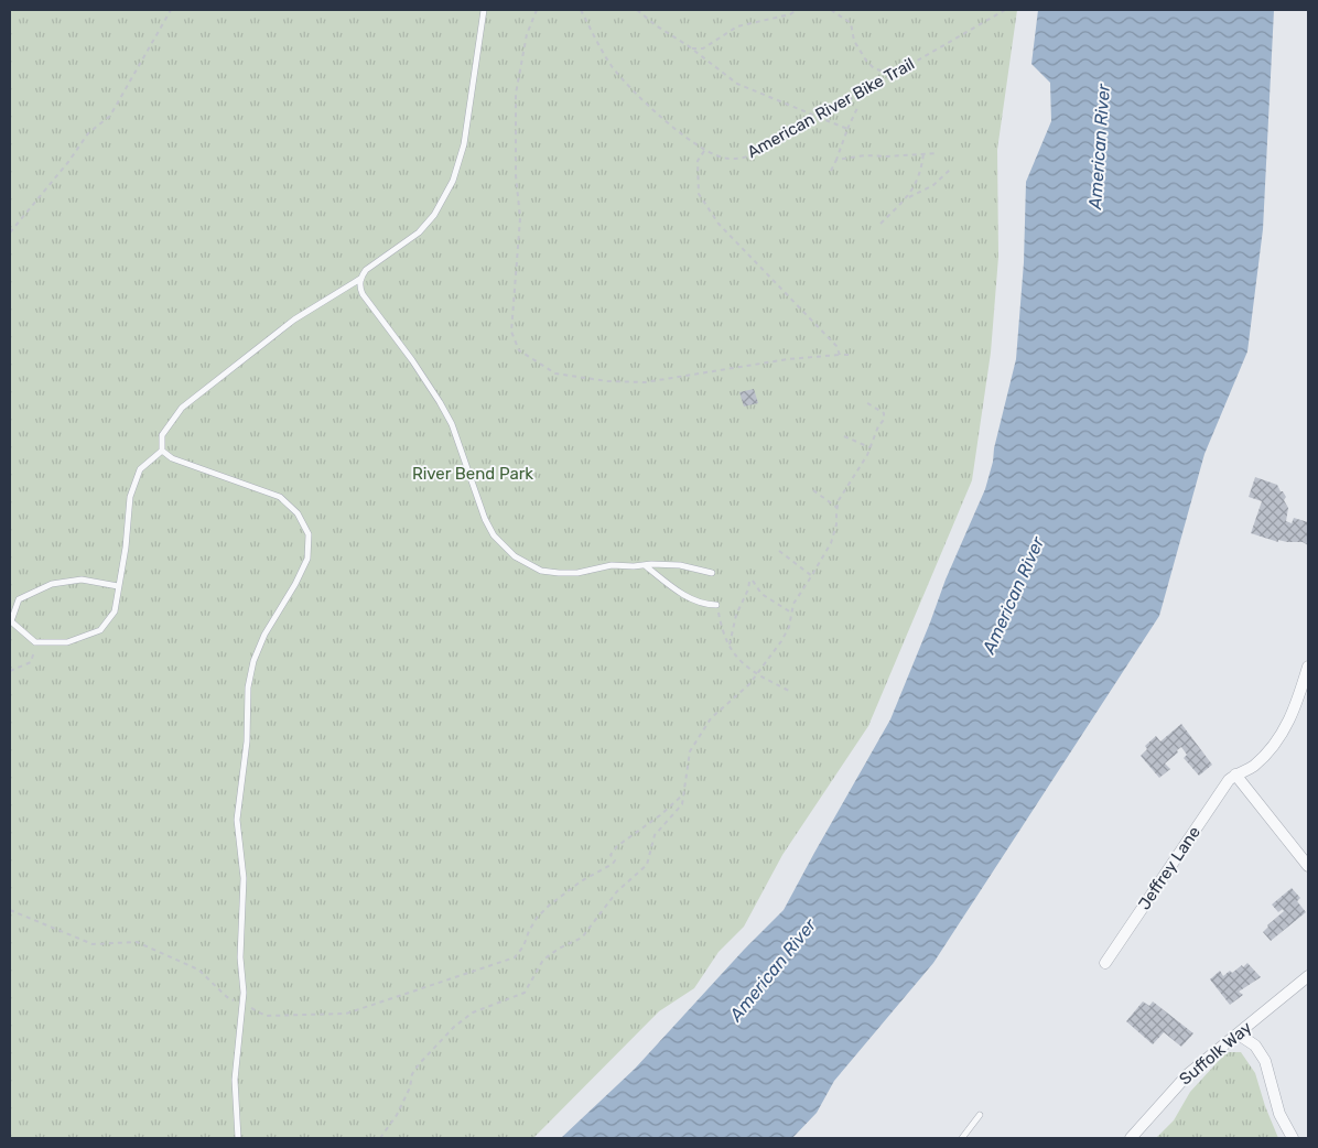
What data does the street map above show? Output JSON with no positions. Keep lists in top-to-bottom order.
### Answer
{
  "streets": {
    "street": ["Jeffrey Lane", "Suffolk Way"],
    "path": ["American River Bike Trail"]
  },
  "water": ["American River"],
  "parks": ["River Bend Park"]
}
